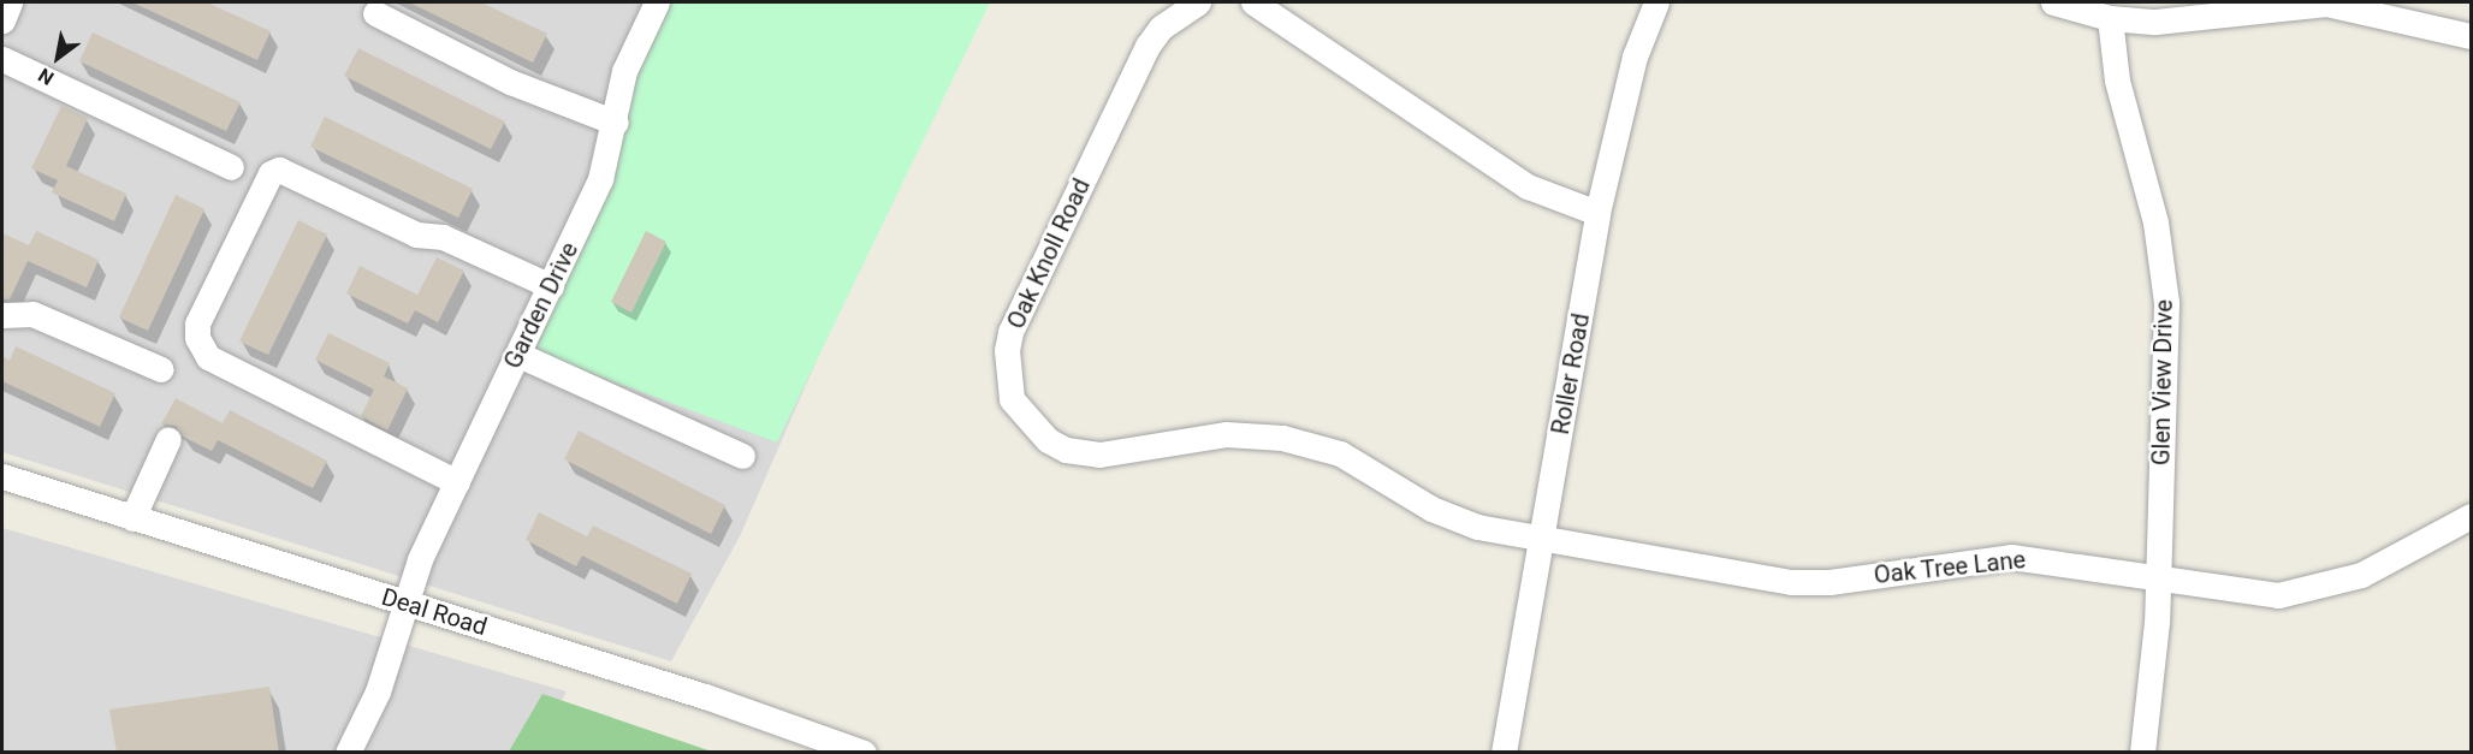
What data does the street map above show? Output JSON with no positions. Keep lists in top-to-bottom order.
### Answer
{
  "streets": {
    "street": [
      "Oak Knoll Road",
      "Garden Drive",
      "Roller Road",
      "Glen View Drive",
      "Oak Tree Lane",
      "Deal Road"
    ]
  },
  "crossings": [
    ["Oak Knoll Road", "Roller Road"],
    ["Oak Knoll Road", "Oak Tree Lane"],
    ["Garden Drive", "Deal Road"],
    ["Roller Road", "Oak Tree Lane"],
    ["Glen View Drive", "Oak Tree Lane"]
  ],
  "north": "bottom left"
}
